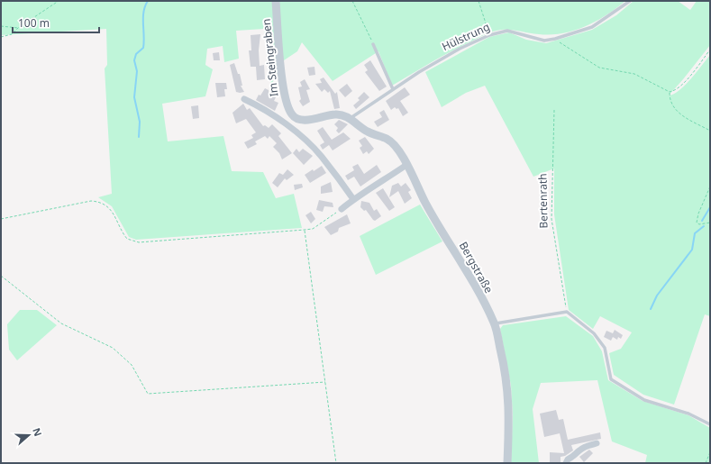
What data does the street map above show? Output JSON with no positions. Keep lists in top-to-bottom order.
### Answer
{
  "streets": {
    "street": ["Im Steingraben", "Bergstraße"],
    "lane": ["Hülstrung"],
    "path": ["Bertenrath"]
  },
  "crossings": [
    ["Hülstrung", "Im Steingraben"],
    ["Hülstrung", "Bergstraße"],
    ["Im Steingraben", "Bergstraße"]
  ],
  "scale_bar": "100 m",
  "north": "right"
}
